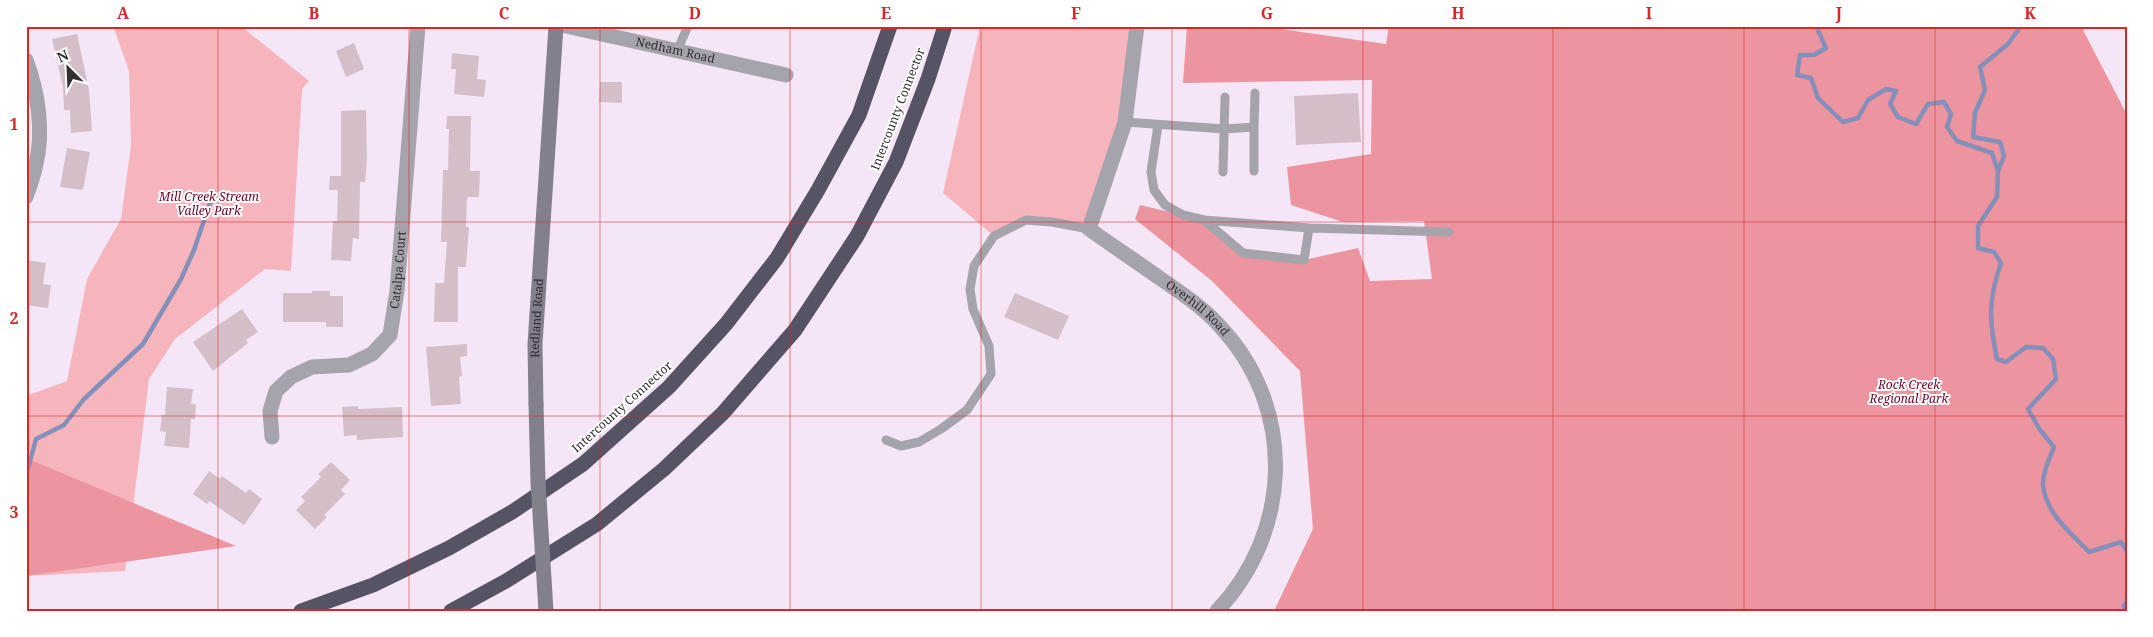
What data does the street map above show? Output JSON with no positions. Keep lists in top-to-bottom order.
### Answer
{
  "streets": {
    "highway": ["Intercounty Connector"],
    "main road": ["Redland Road"],
    "street": ["Nedham Road", "Catalpa Court", "Overhill Road"]
  },
  "parks": ["Mill Creek Stream Valley Park", "Rock Creek Regional Park"],
  "north": "top left",
  "grid": {
    "columns": [
      "A",
      "B",
      "C",
      "D",
      "E",
      "F",
      "G",
      "H",
      "I",
      "J",
      "K"
    ],
    "rows": ["1", "2", "3"]
  }
}
